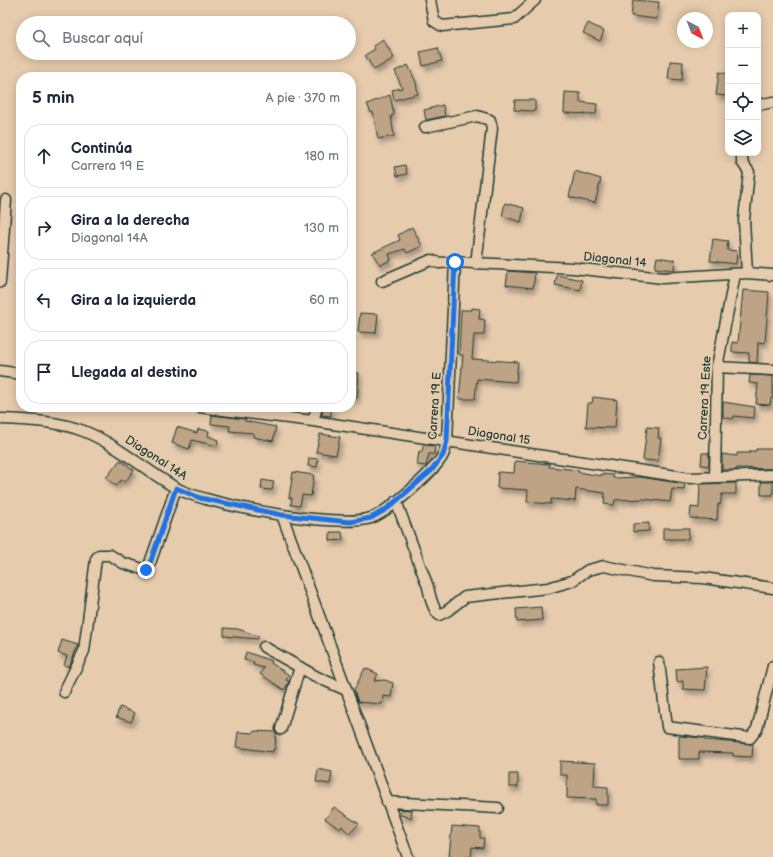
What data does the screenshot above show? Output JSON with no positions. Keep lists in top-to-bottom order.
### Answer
{
  "streets": {
    "street": [
      "Diagonal 14",
      "Carrera 19 Este",
      "Carrera 19 E",
      "Diagonal 15",
      "Diagonal 14A"
    ]
  },
  "crossings": [
    ["Diagonal 14", "Carrera 19 Este"],
    ["Diagonal 14", "Carrera 19 E"],
    ["Carrera 19 Este", "Diagonal 15"],
    ["Carrera 19 E", "Diagonal 15"],
    ["Carrera 19 E", "Diagonal 14A"]
  ],
  "north": "bottom right",
  "page": {
    "map_buttons": ["+", "−"],
    "search": "Buscar aquí",
    "heading": ["5 min", "A pie · 370 m"],
    "list": [
      ["Continúa", "Carrera 19 E", "180 m"],
      ["Gira a la derecha", "Diagonal 14A", "130 m"],
      ["Gira a la izquierda", "60 m"],
      "Llegada al destino"
    ]
  }
}
